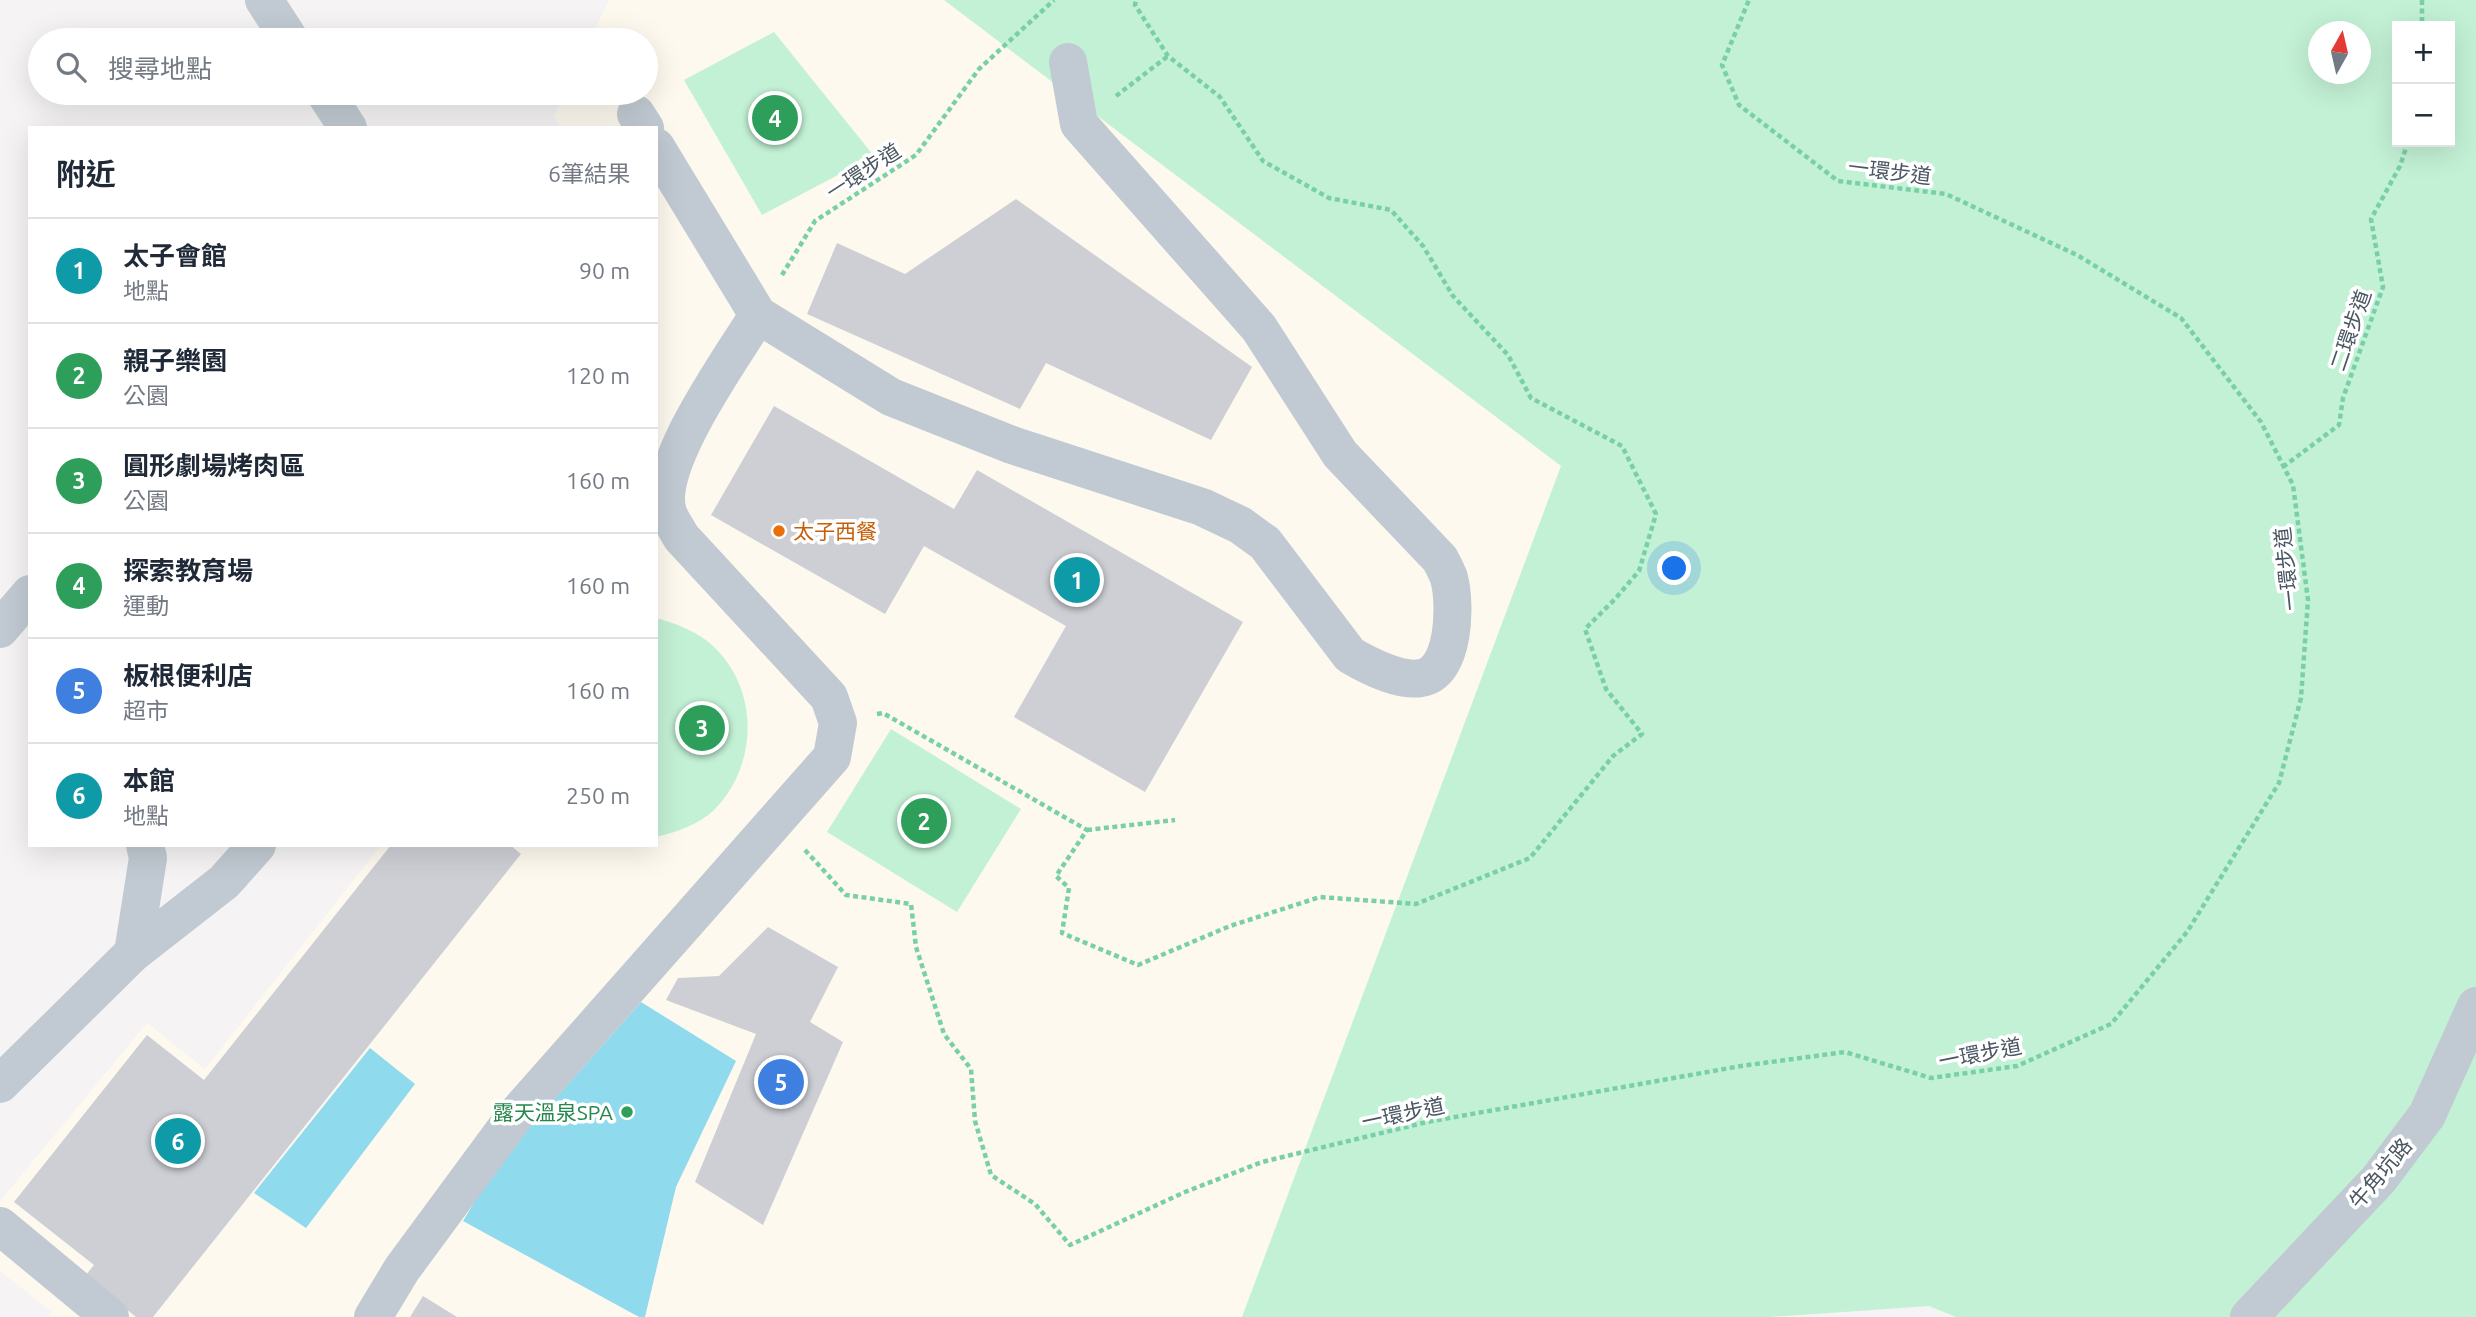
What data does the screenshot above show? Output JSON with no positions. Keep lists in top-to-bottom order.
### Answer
{
  "streets": {
    "street": ["牛角坑路"],
    "path": ["一環步道", "二環步道"]
  },
  "crossings": [
    ["一環步道", "二環步道"]
  ],
  "places": ["太子西餐", "露天溫泉SPA"],
  "north": "top",
  "page": {
    "map_buttons": ["+", "−"],
    "search": "搜尋地點",
    "pins": [
      "4",
      "1",
      "3",
      "2",
      "5",
      "6"
    ],
    "heading": ["附近", "6筆結果"],
    "list": [
      {
        "mark": "1",
        "name": "太子會館",
        "note": "地點",
        "value": "90 m"
      },
      {
        "mark": "2",
        "name": "親子樂園",
        "note": "公園",
        "value": "120 m"
      },
      {
        "mark": "3",
        "name": "圓形劇場烤肉區",
        "note": "公園",
        "value": "160 m"
      },
      {
        "mark": "4",
        "name": "探索教育場",
        "note": "運動",
        "value": "160 m"
      },
      {
        "mark": "5",
        "name": "板根便利店",
        "note": "超市",
        "value": "160 m"
      },
      {
        "mark": "6",
        "name": "本館",
        "note": "地點",
        "value": "250 m"
      }
    ]
  }
}
